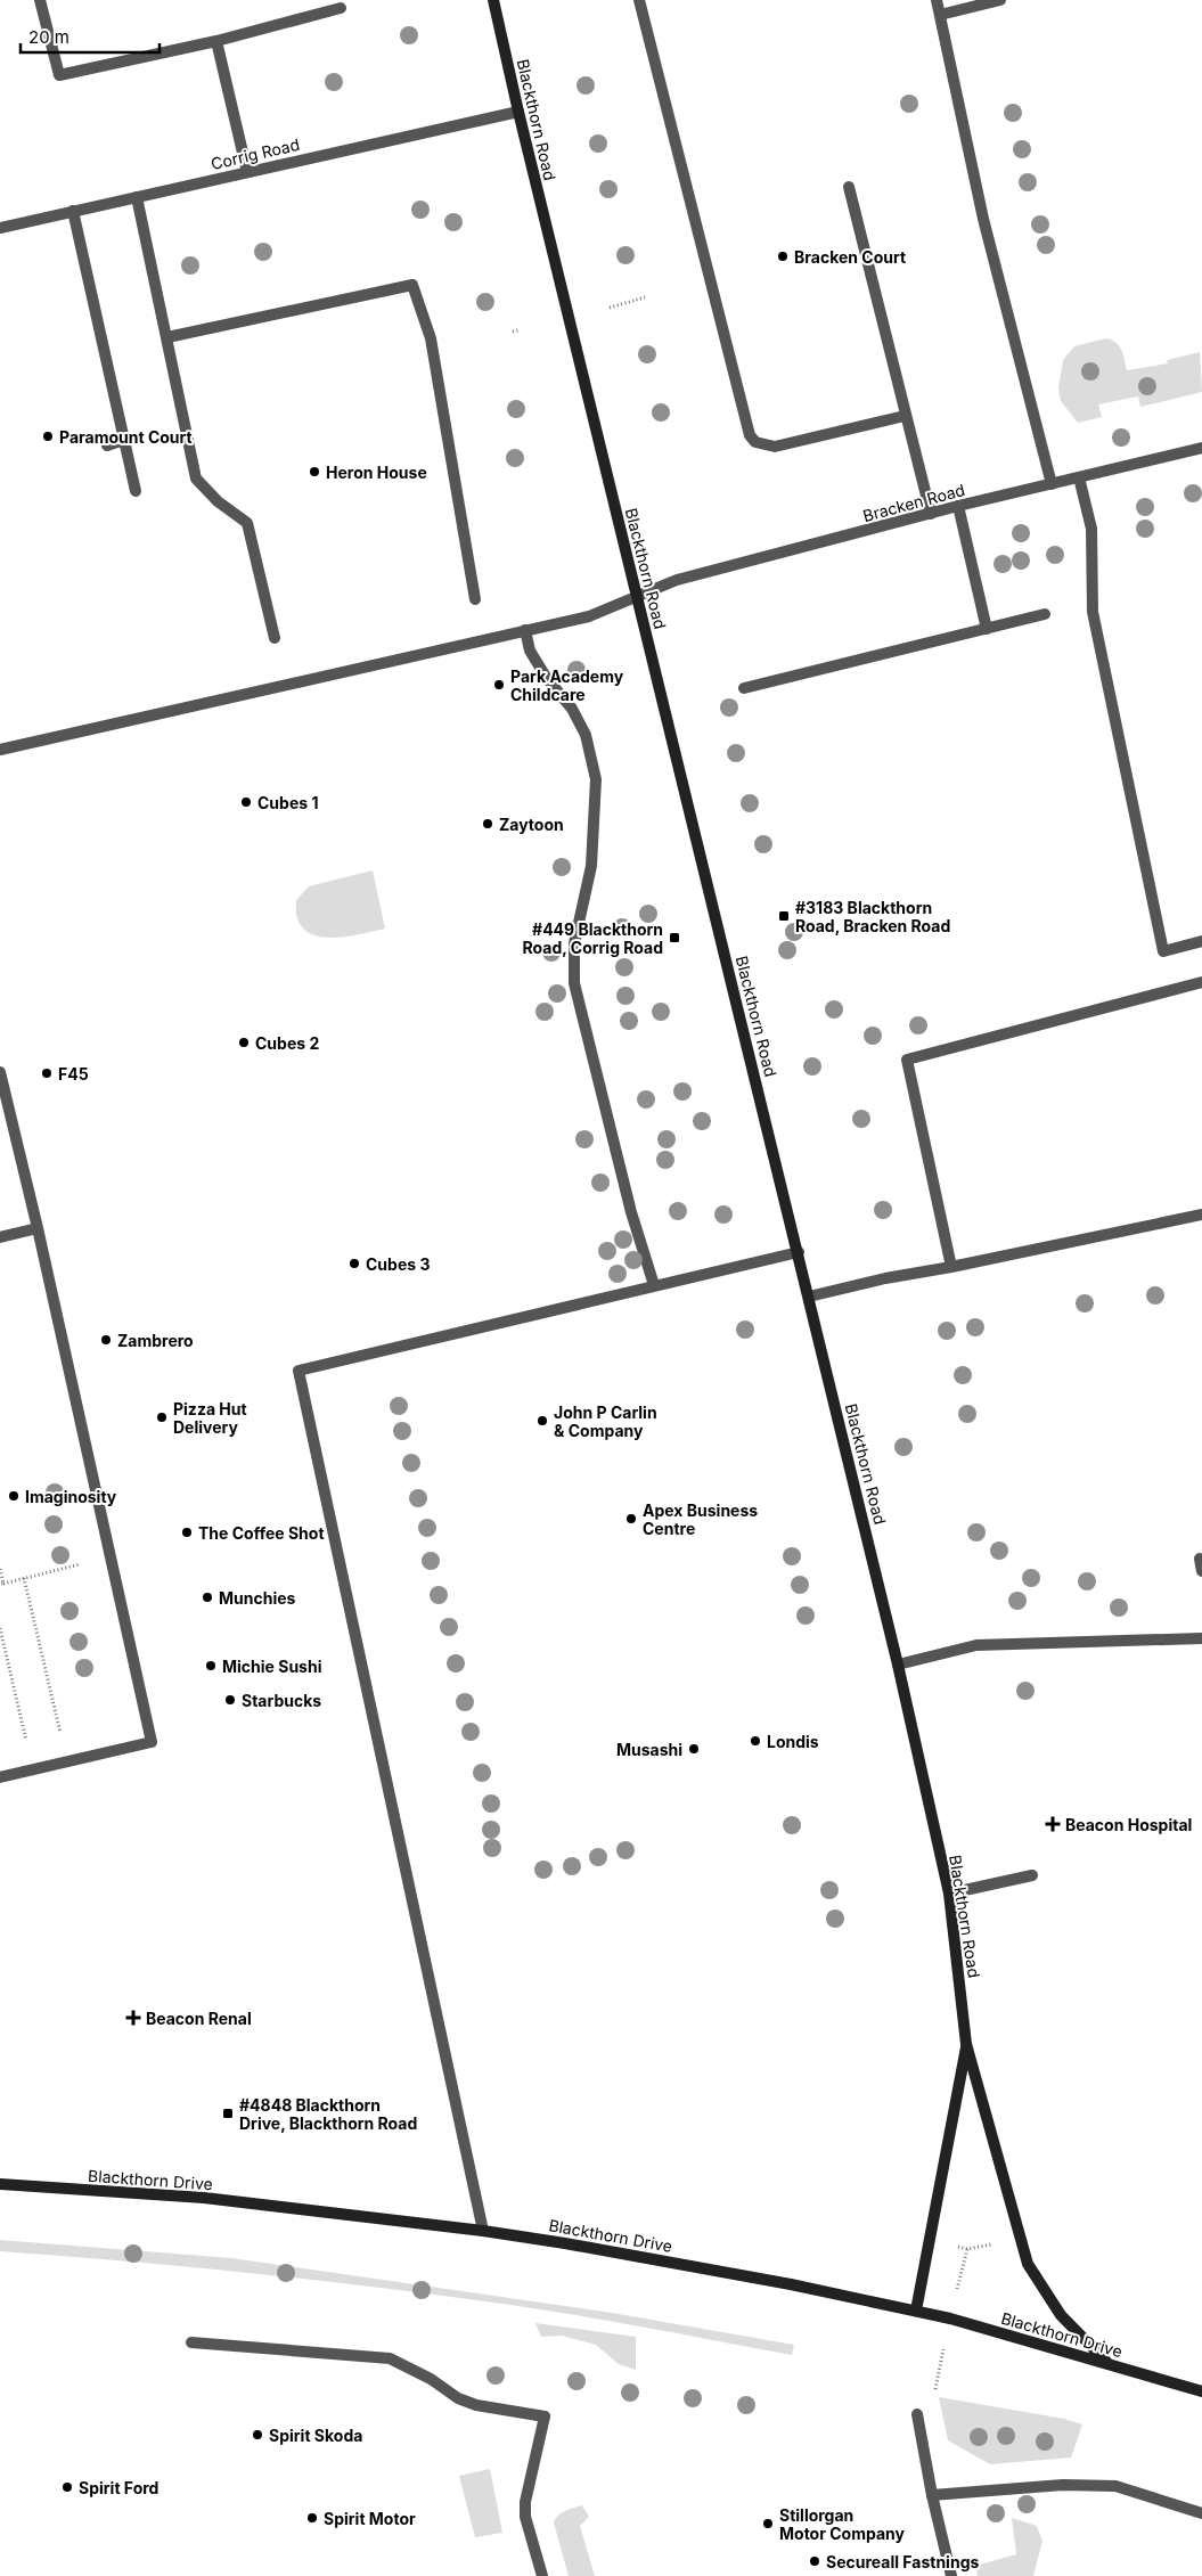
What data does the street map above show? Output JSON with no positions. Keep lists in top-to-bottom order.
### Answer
{
  "streets": {
    "street": [
      "Blackthorn Road",
      "Corrig Road",
      "Bracken Road",
      "Blackthorn Drive"
    ]
  },
  "crossings": [
    ["Blackthorn Road", "Corrig Road"],
    ["Blackthorn Road", "Bracken Road"],
    ["Blackthorn Road", "Blackthorn Drive"]
  ],
  "places": {
    "other": [
      "Bracken Court",
      "Paramount Court",
      "Heron House",
      "Park Academy Childcare",
      "Cubes 1",
      "Zaytoon",
      "Cubes 2",
      "F45",
      "Cubes 3",
      "Zambrero",
      "Pizza Hut Delivery",
      "John P Carlin & Company",
      "Imaginosity",
      "Apex Business Centre",
      "The Coffee Shot",
      "Munchies",
      "Michie Sushi",
      "Starbucks",
      "Londis",
      "Musashi",
      "Spirit Skoda",
      "Spirit Ford",
      "Spirit Motor",
      "Stillorgan Motor Company",
      "Secureall Fastnings"
    ],
    "transit": ["#3183 Blackthorn Road, Bracken Road", "#449 Blackthorn Road, Corrig Road", "#4848 Blackthorn Drive, Blackthorn Road"],
    "health": ["Beacon Hospital", "Beacon Renal"]
  },
  "scale_bar": "20 m"
}
